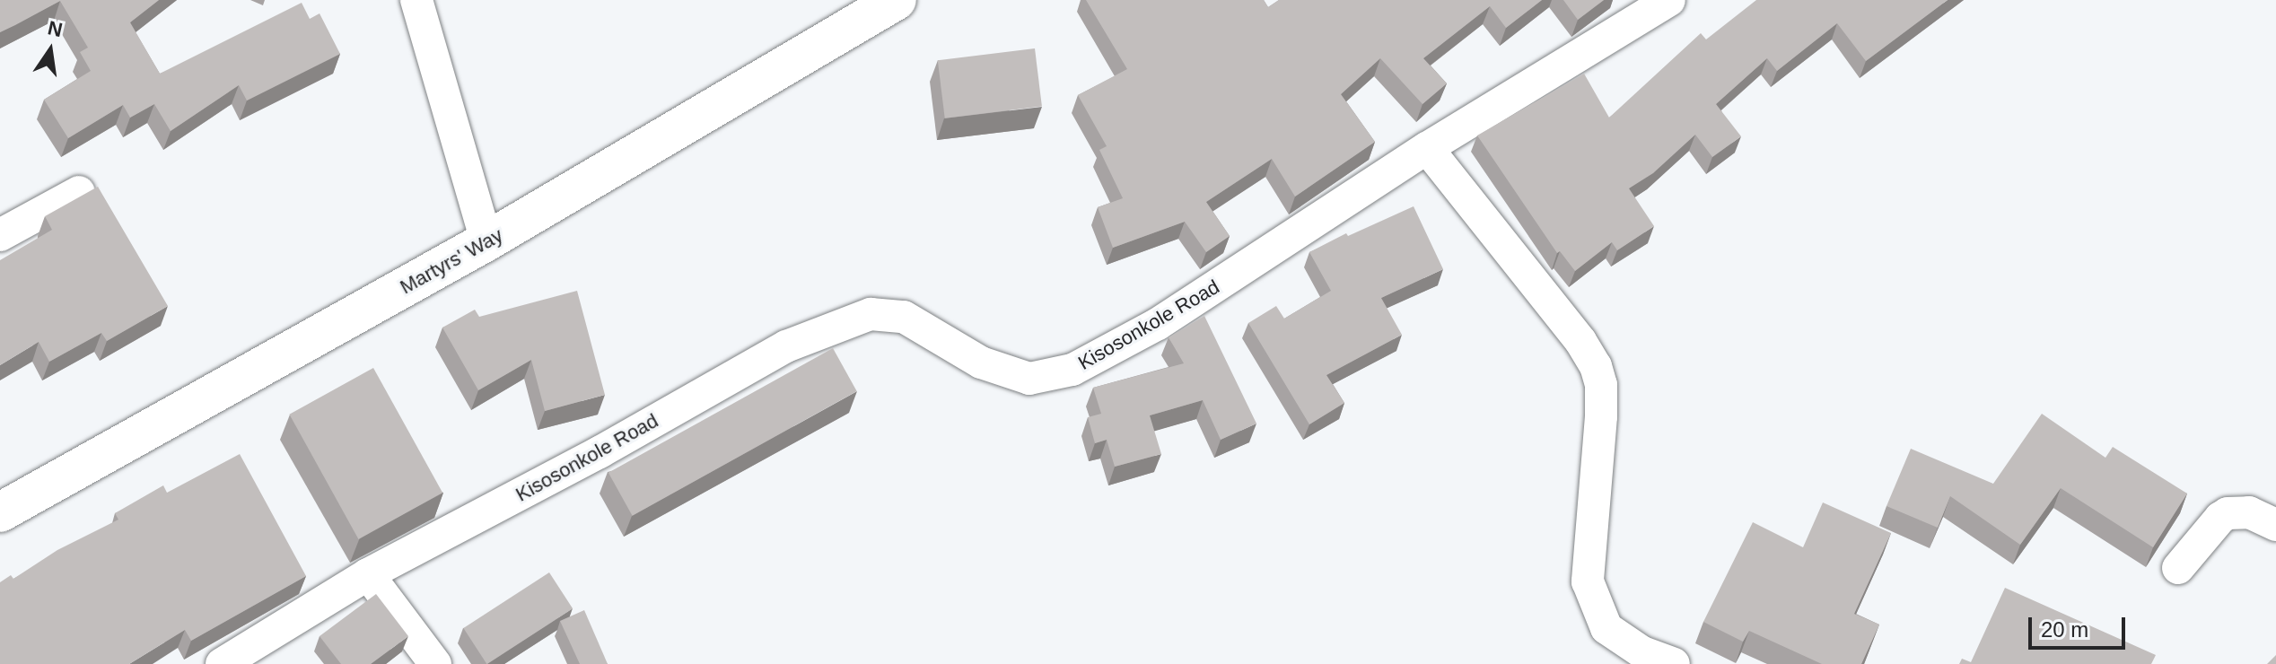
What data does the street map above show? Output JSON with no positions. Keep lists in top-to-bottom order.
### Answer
{
  "streets": {
    "main road": ["Martyrs' Way"],
    "street": ["Kisosonkole Road"]
  },
  "scale_bar": "20 m",
  "north": "top"
}
